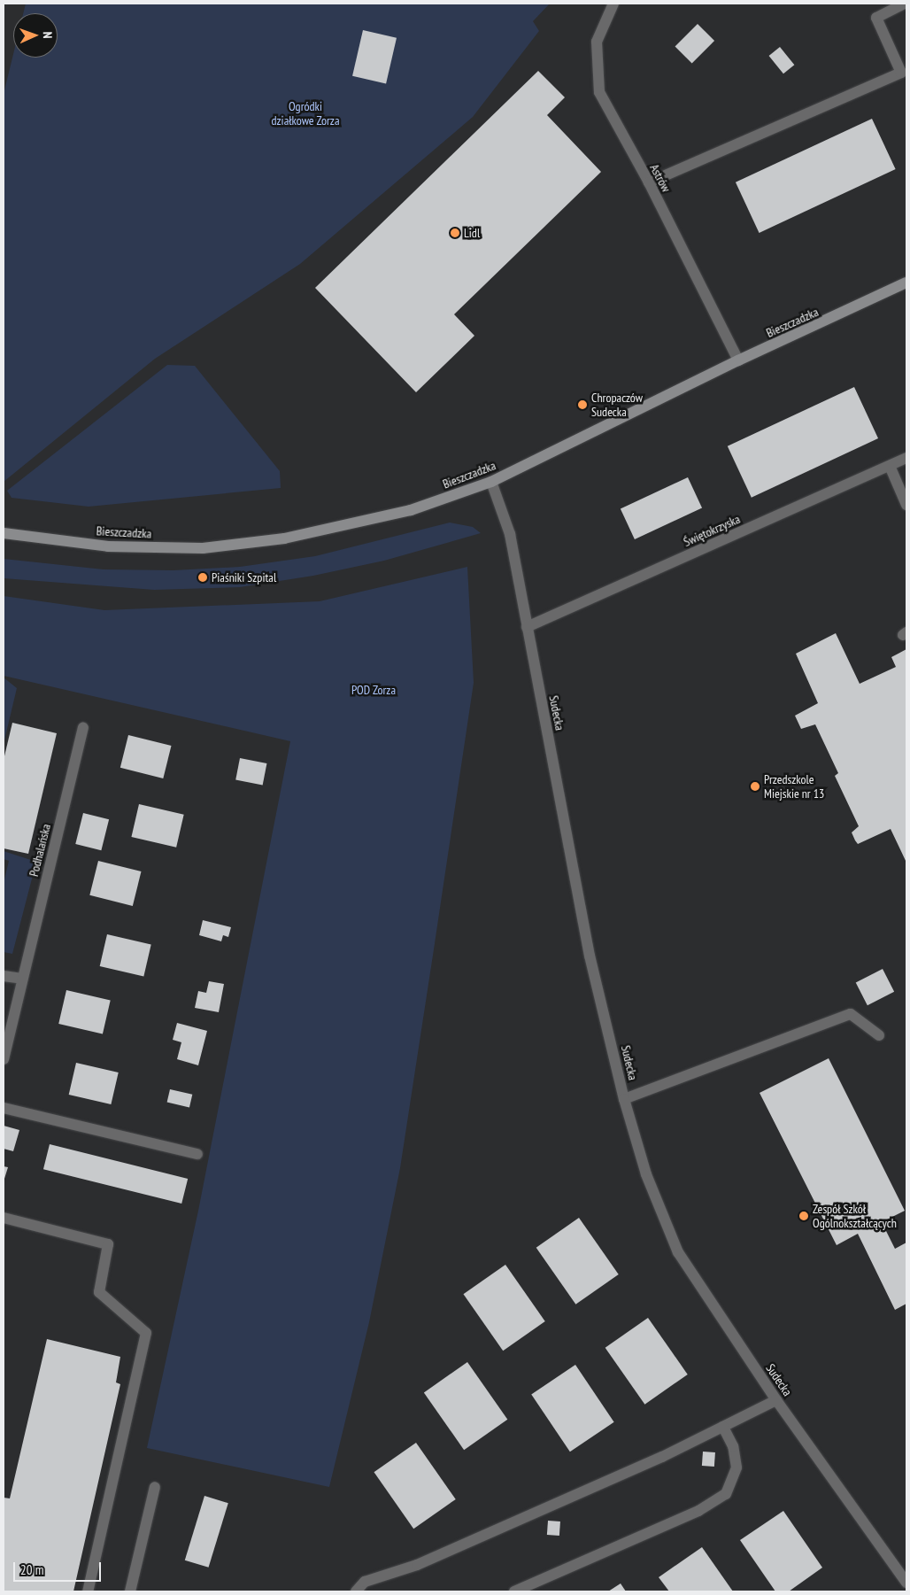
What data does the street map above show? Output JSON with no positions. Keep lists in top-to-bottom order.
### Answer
{
  "streets": {
    "street": [
      "Astrów",
      "Bieszczadzka",
      "Świętokrzyska",
      "Sudecka",
      "Podhalańska"
    ]
  },
  "crossings": [
    ["Astrów", "Bieszczadzka"],
    ["Bieszczadzka", "Sudecka"],
    ["Świętokrzyska", "Sudecka"]
  ],
  "parks": ["Ogródki działkowe Zorza", "POD Zorza"],
  "places": [
    "Lidl",
    "Chropaczów Sudecka",
    "Piaśniki Szpital",
    "Przedszkole Miejskie nr 13",
    "Zespół Szkół Ogólnokształcących"
  ],
  "scale_bar": "20 m",
  "north": "right"
}
